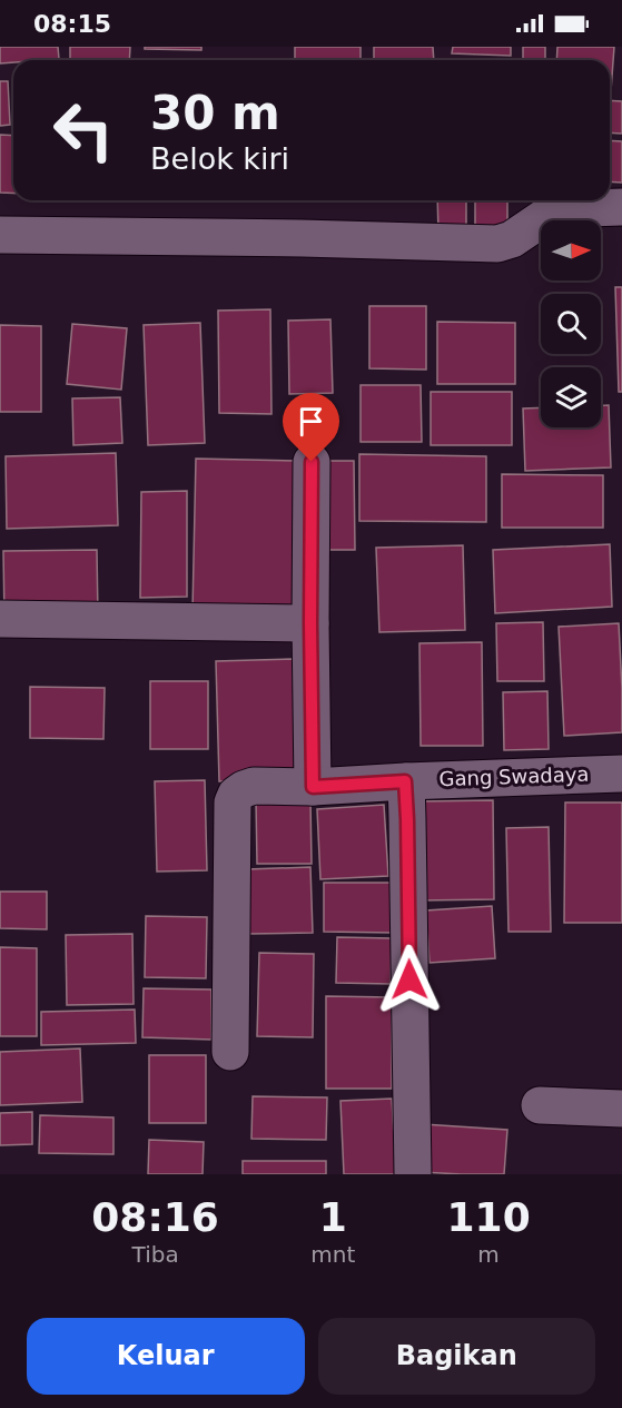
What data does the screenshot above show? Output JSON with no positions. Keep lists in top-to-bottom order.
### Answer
{
  "streets": {
    "street": ["Gang Swadaya"]
  },
  "north": "right",
  "page": {
    "status": "08:15",
    "turn": ["30 m", "Belok kiri"],
    "eta": [
      "08:16",
      "Tiba",
      "1",
      "mnt",
      "110",
      "m"
    ],
    "buttons": ["Keluar", "Bagikan"]
  }
}
